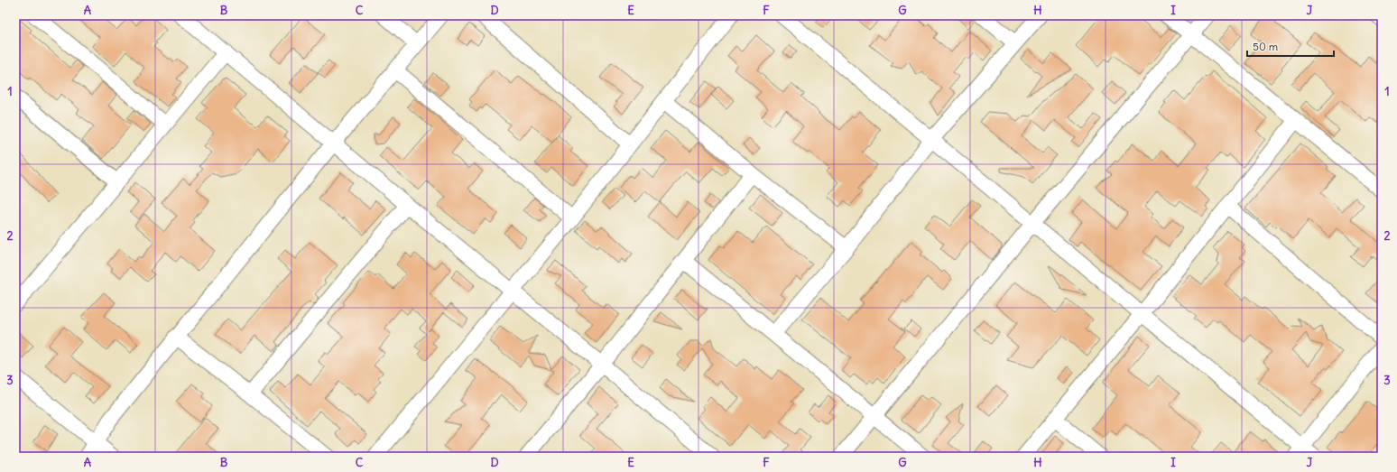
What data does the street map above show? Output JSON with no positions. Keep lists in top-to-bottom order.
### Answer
{
  "scale_bar": "50 m",
  "grid": {
    "columns": [
      "A",
      "B",
      "C",
      "D",
      "E",
      "F",
      "G",
      "H",
      "I",
      "J"
    ],
    "rows": ["1", "2", "3"]
  }
}
